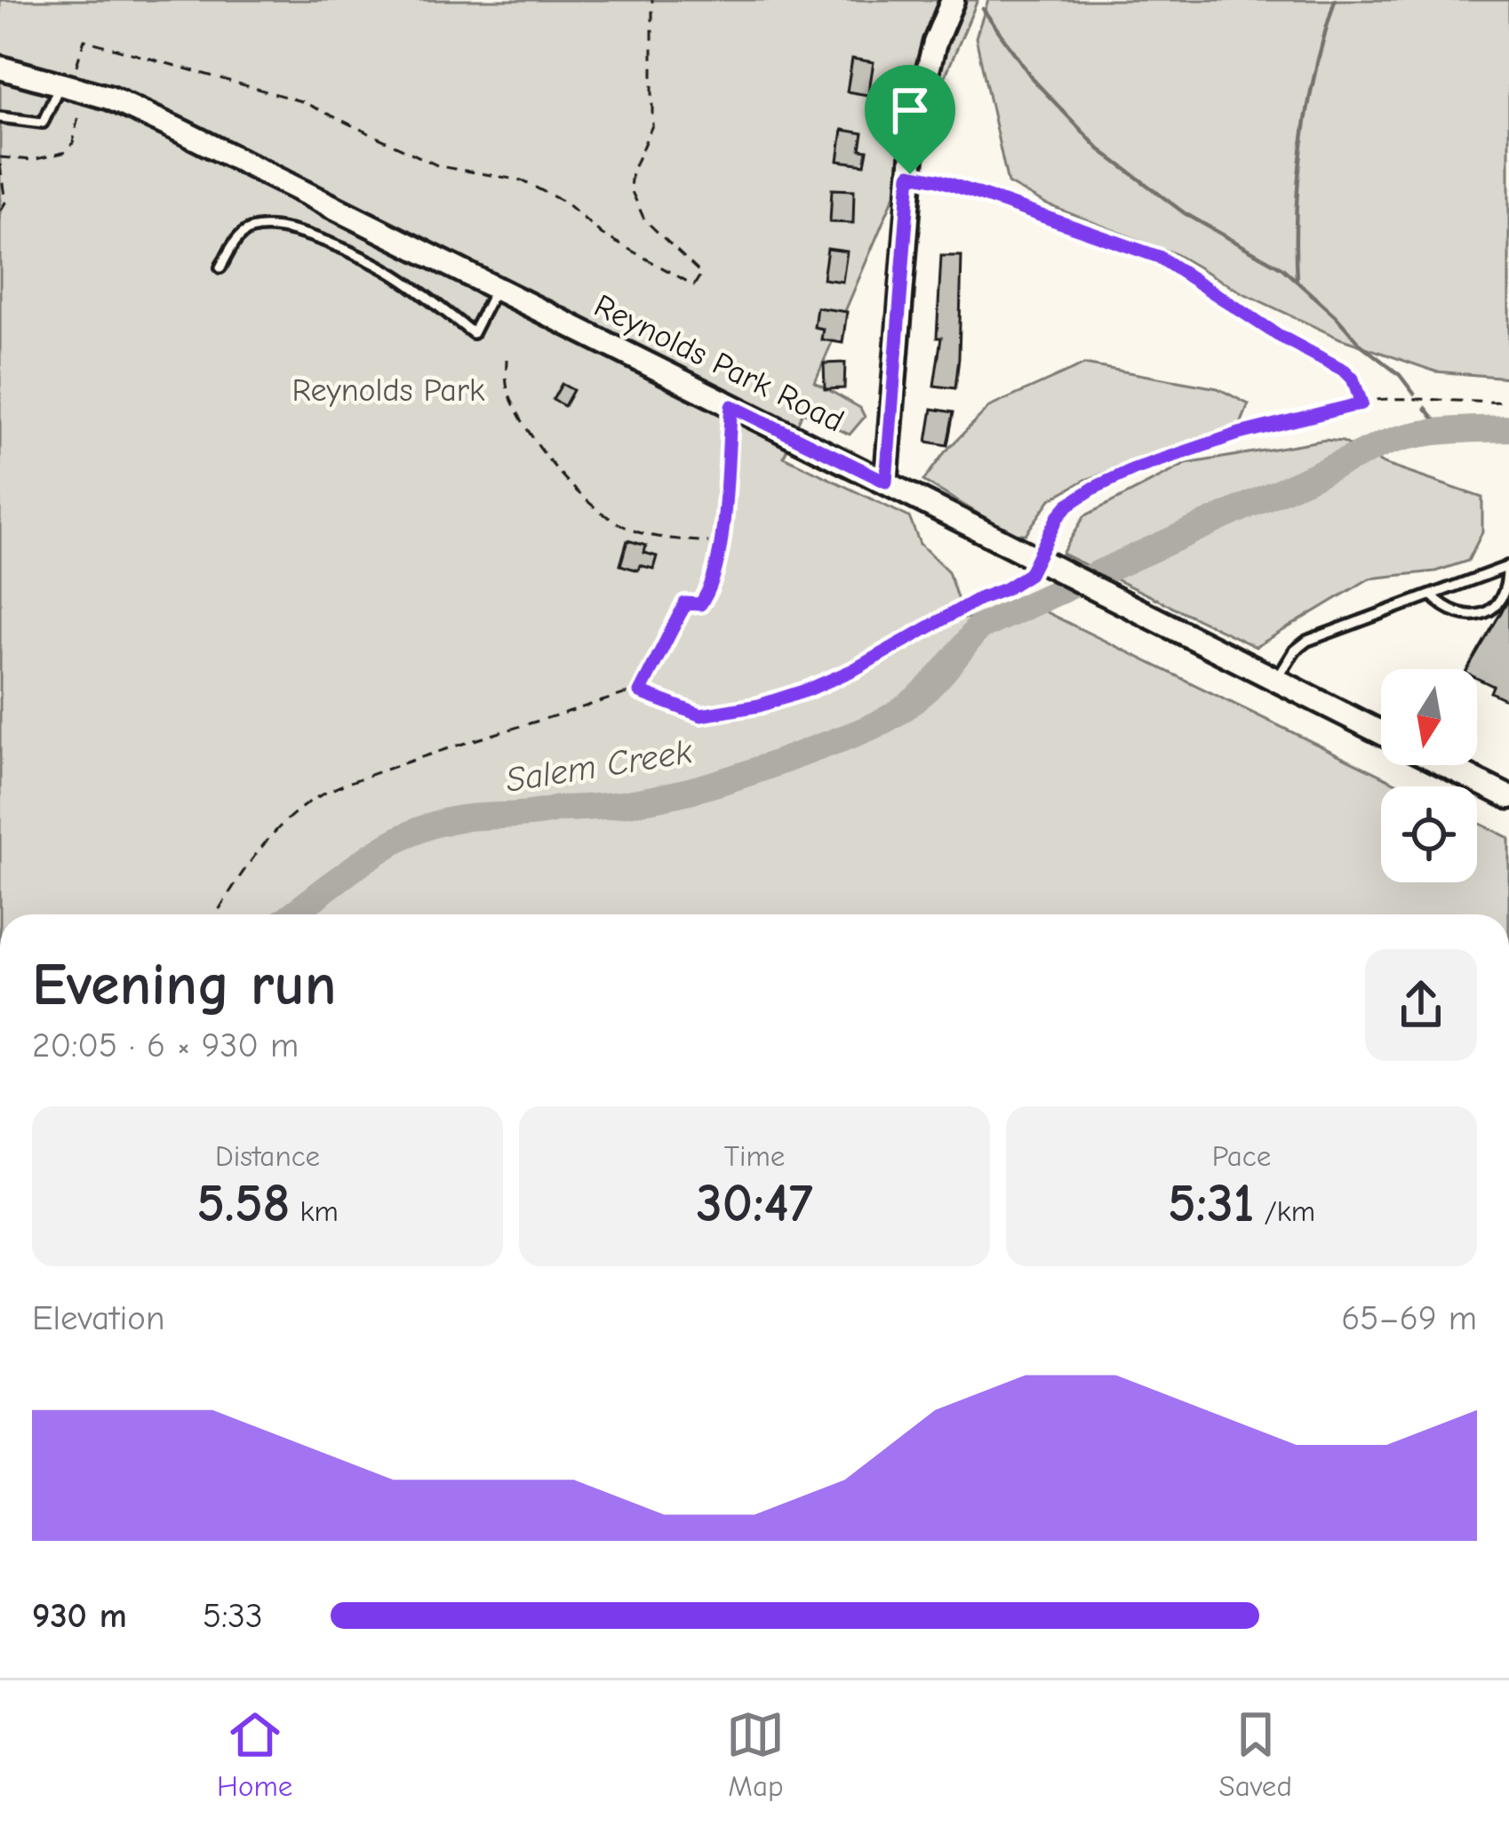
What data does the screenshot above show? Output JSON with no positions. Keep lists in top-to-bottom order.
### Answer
{
  "streets": {
    "main road": ["Reynolds Park Road"]
  },
  "water": ["Salem Creek"],
  "parks": ["Reynolds Park"],
  "north": "bottom",
  "page": {
    "heading": ["Evening run", "20:05 · 6 × 930 m"],
    "stats": [
      ["Distance", "5.58 km"],
      ["Time", "30:47"],
      ["Pace", "5:31 /km"]
    ],
    "chart": ["Elevation", "65–69 m"],
    "list": [
      {
        "name": "930 m",
        "note": "5:33"
      }
    ],
    "tabs": ["Home", "Map", "Saved"]
  }
}
